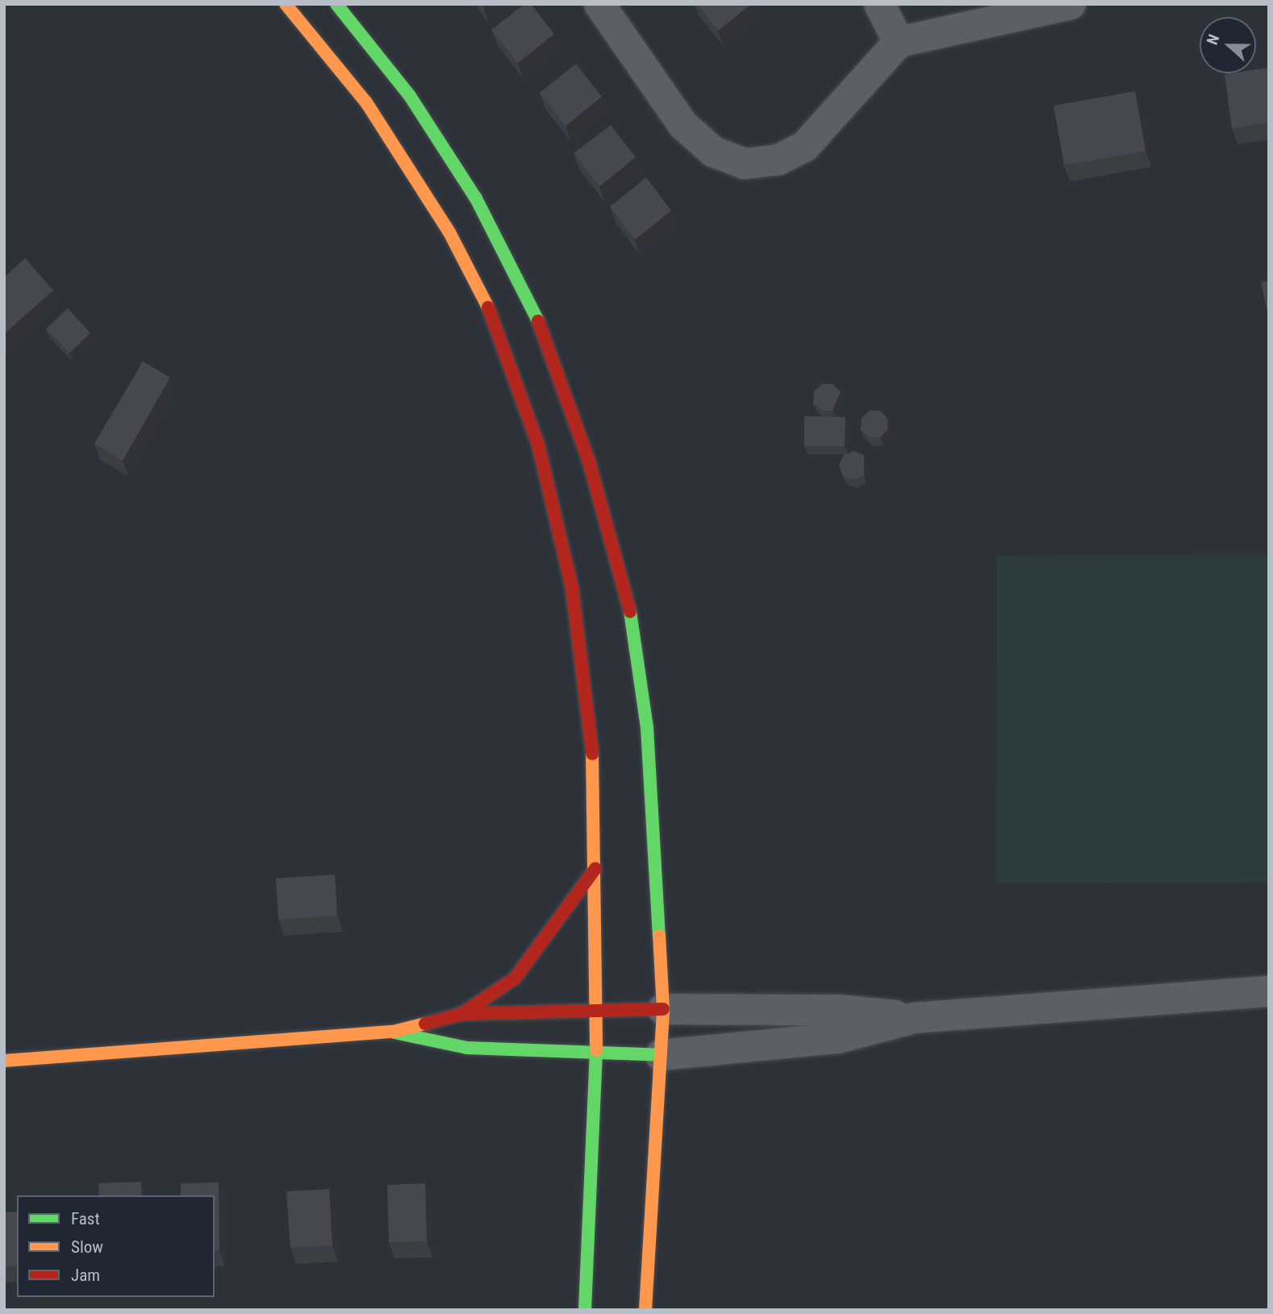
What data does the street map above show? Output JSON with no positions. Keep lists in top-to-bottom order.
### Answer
{
  "legend": ["Fast", "Slow", "Jam"],
  "north": "left"
}
